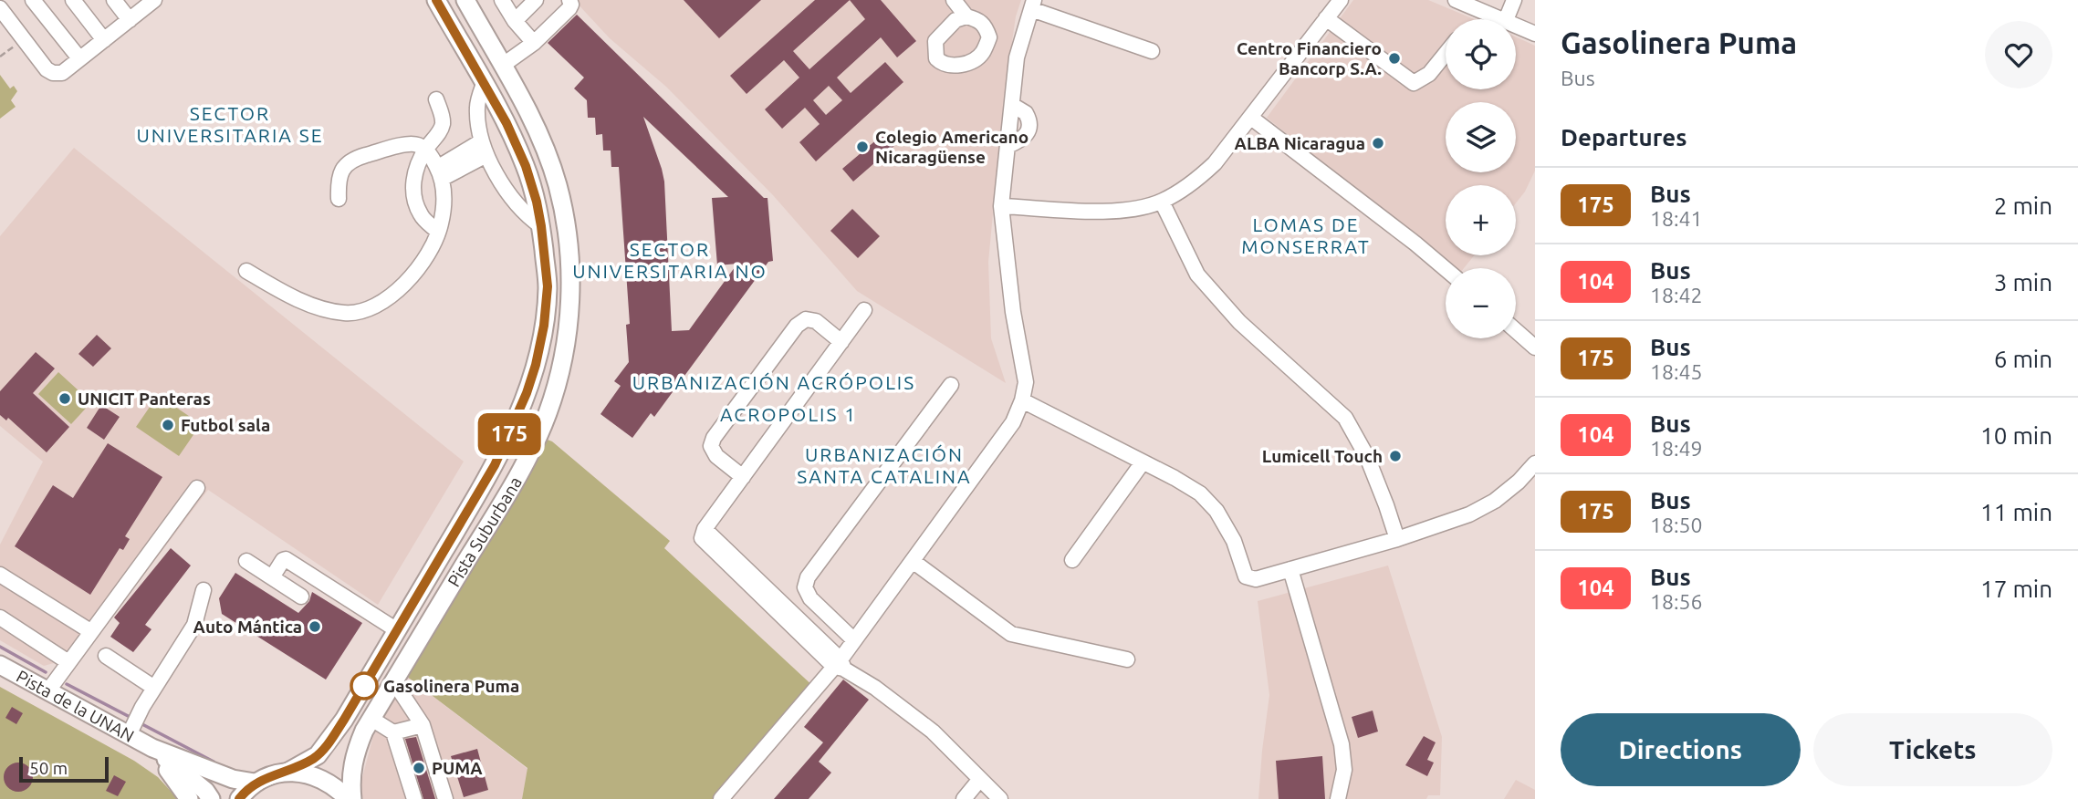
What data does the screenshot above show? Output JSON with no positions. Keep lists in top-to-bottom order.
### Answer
{
  "streets": {
    "main road": ["Pista Suburbana", "Pista de la UNAN"]
  },
  "crossings": [
    ["Pista Suburbana", "Pista de la UNAN"]
  ],
  "districts": [
    "SECTOR UNIVERSITARIA SE",
    "LOMAS DE MONSERRAT",
    "SECTOR UNIVERSITARIA NO",
    "URBANIZACIÓN ACRÓPOLIS",
    "ACROPOLIS 1",
    "URBANIZACIÓN SANTA CATALINA"
  ],
  "places": [
    "Centro Financiero Bancorp S.A.",
    "ALBA Nicaragua",
    "Colegio Americano Nicaragüense",
    "UNICIT Panteras",
    "Futbol sala",
    "Lumicell Touch",
    "Auto Mántica",
    "Gasolinera Puma",
    "PUMA"
  ],
  "lines": ["bus line 175"],
  "scale_bar": "50 m",
  "page": {
    "on_map": "175",
    "heading": [
      ["Gasolinera Puma", "Bus"],
      "Departures"
    ],
    "map_buttons": ["+", "−"],
    "list": [
      {
        "mark": "175",
        "name": "Bus",
        "note": "18:41",
        "value": "2 min"
      },
      {
        "mark": "104",
        "name": "Bus",
        "note": "18:42",
        "value": "3 min"
      },
      {
        "mark": "175",
        "name": "Bus",
        "note": "18:45",
        "value": "6 min"
      },
      {
        "mark": "104",
        "name": "Bus",
        "note": "18:49",
        "value": "10 min"
      },
      {
        "mark": "175",
        "name": "Bus",
        "note": "18:50",
        "value": "11 min"
      },
      {
        "mark": "104",
        "name": "Bus",
        "note": "18:56",
        "value": "17 min"
      }
    ],
    "buttons": ["Directions", "Tickets"],
    "scale": "50 m"
  }
}
